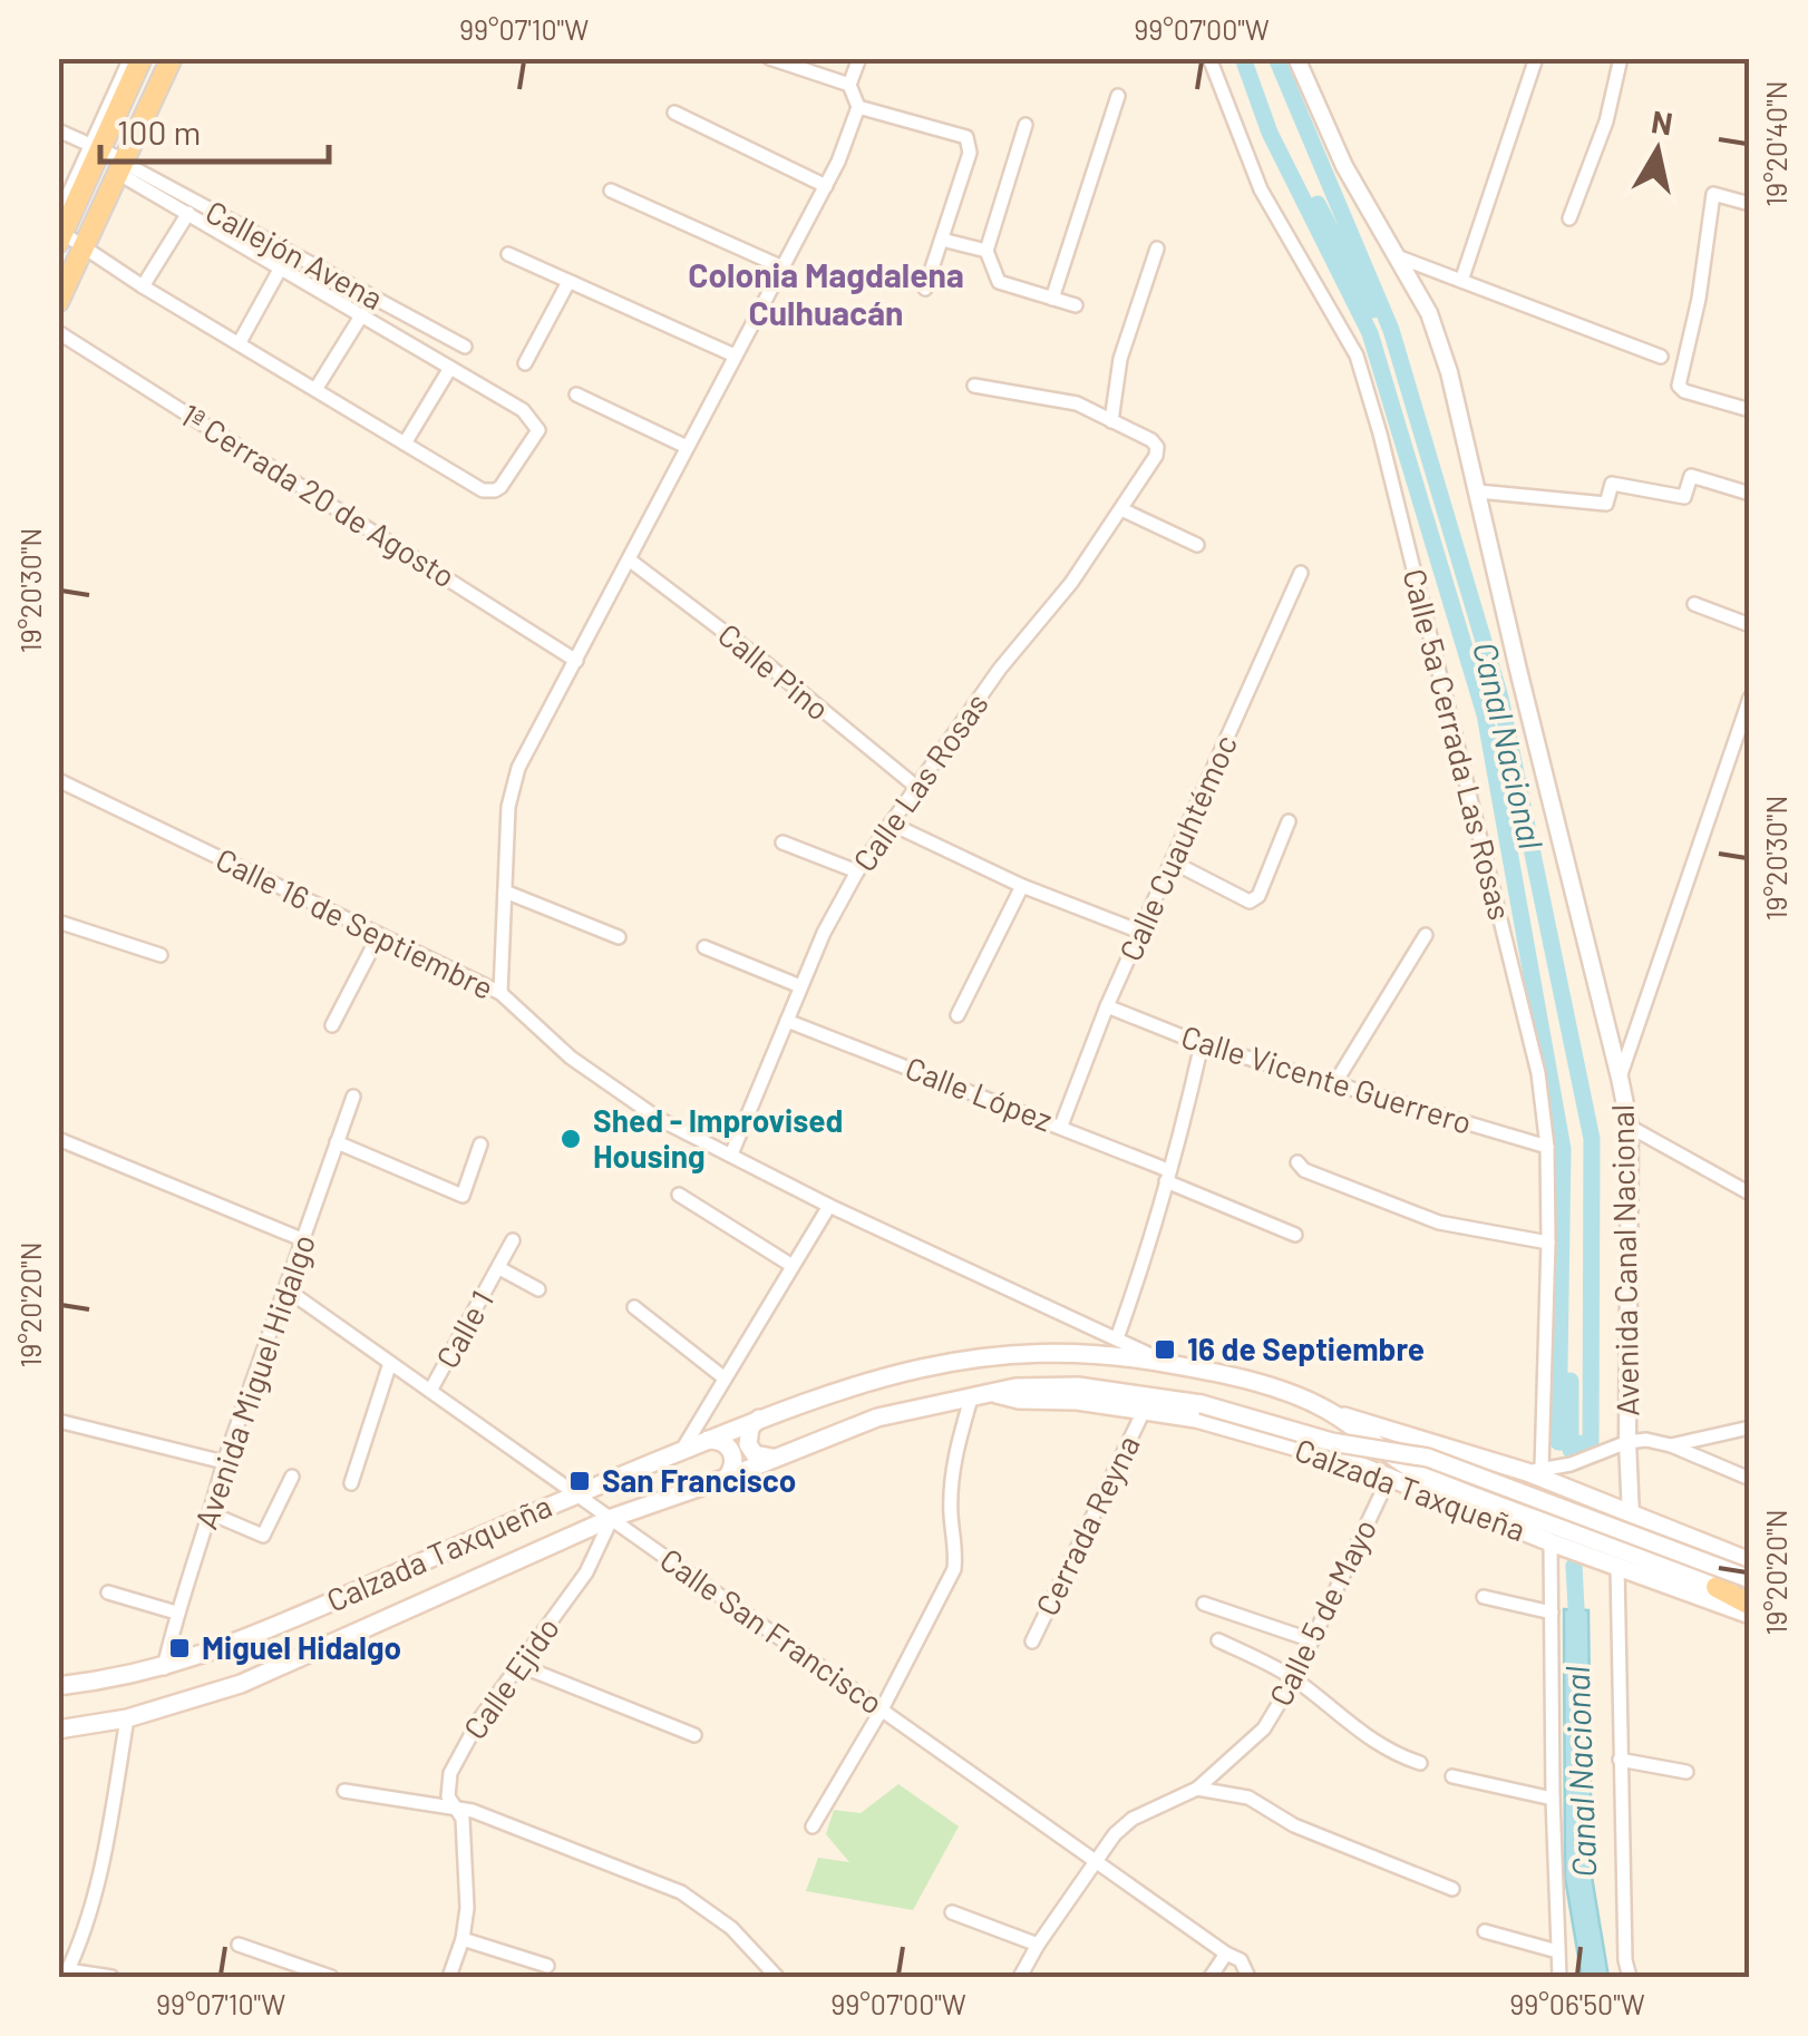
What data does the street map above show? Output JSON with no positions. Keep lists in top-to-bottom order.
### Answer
{
  "streets": {
    "main road": ["Calzada Taxqueña"],
    "street": [
      "Callejón Avena",
      "1ª Cerrada 20 de Agosto",
      "Calle Pino",
      "Calle 5a Cerrada Las Rosas",
      "Calle Las Rosas",
      "Calle Cuauhtémoc",
      "Calle 16 de Septiembre",
      "Calle Vicente Guerrero",
      "Calle López",
      "Avenida Canal Nacional",
      "Calle 1",
      "Avenida Miguel Hidalgo",
      "Cerrada Reyna",
      "Calle 5 de Mayo",
      "Calle San Francisco",
      "Calle Ejido"
    ]
  },
  "crossings": [
    ["Calle Pino", "Calle Las Rosas"],
    ["Calle 5a Cerrada Las Rosas", "Calle Vicente Guerrero"],
    ["Calle 5a Cerrada Las Rosas", "Calzada Taxqueña"],
    ["Calle Las Rosas", "Calle 16 de Septiembre"],
    ["Calle Las Rosas", "Calle López"],
    ["Calle Cuauhtémoc", "Calle Vicente Guerrero"],
    ["Calle Cuauhtémoc", "Calle López"],
    ["Calle 16 de Septiembre", "Calzada Taxqueña"],
    ["Avenida Canal Nacional", "Calzada Taxqueña"],
    ["Calle 1", "Calle San Francisco"],
    ["Avenida Miguel Hidalgo", "Calzada Taxqueña"],
    ["Avenida Miguel Hidalgo", "Calle San Francisco"],
    ["Calzada Taxqueña", "Cerrada Reyna"],
    ["Calzada Taxqueña", "Calle 5 de Mayo"],
    ["Calzada Taxqueña", "Calle San Francisco"],
    ["Calzada Taxqueña", "Calle Ejido"],
    ["Calle 5 de Mayo", "Calle San Francisco"],
    ["Calle San Francisco", "Calle Ejido"]
  ],
  "districts": ["Colonia Magdalena Culhuacán"],
  "water": ["Canal Nacional"],
  "places": {
    "other": ["Shed - Improvised Housing"],
    "transit": ["16 de Septiembre", "San Francisco", "Miguel Hidalgo"]
  },
  "scale_bar": "100 m",
  "north": "top",
  "coordinates": [
    "99°07'10\"W",
    "99°07'00\"W",
    "19°20'40\"N",
    "19°20'30\"N",
    "19°20'20\"N",
    "99°06'50\"W"
  ]
}
